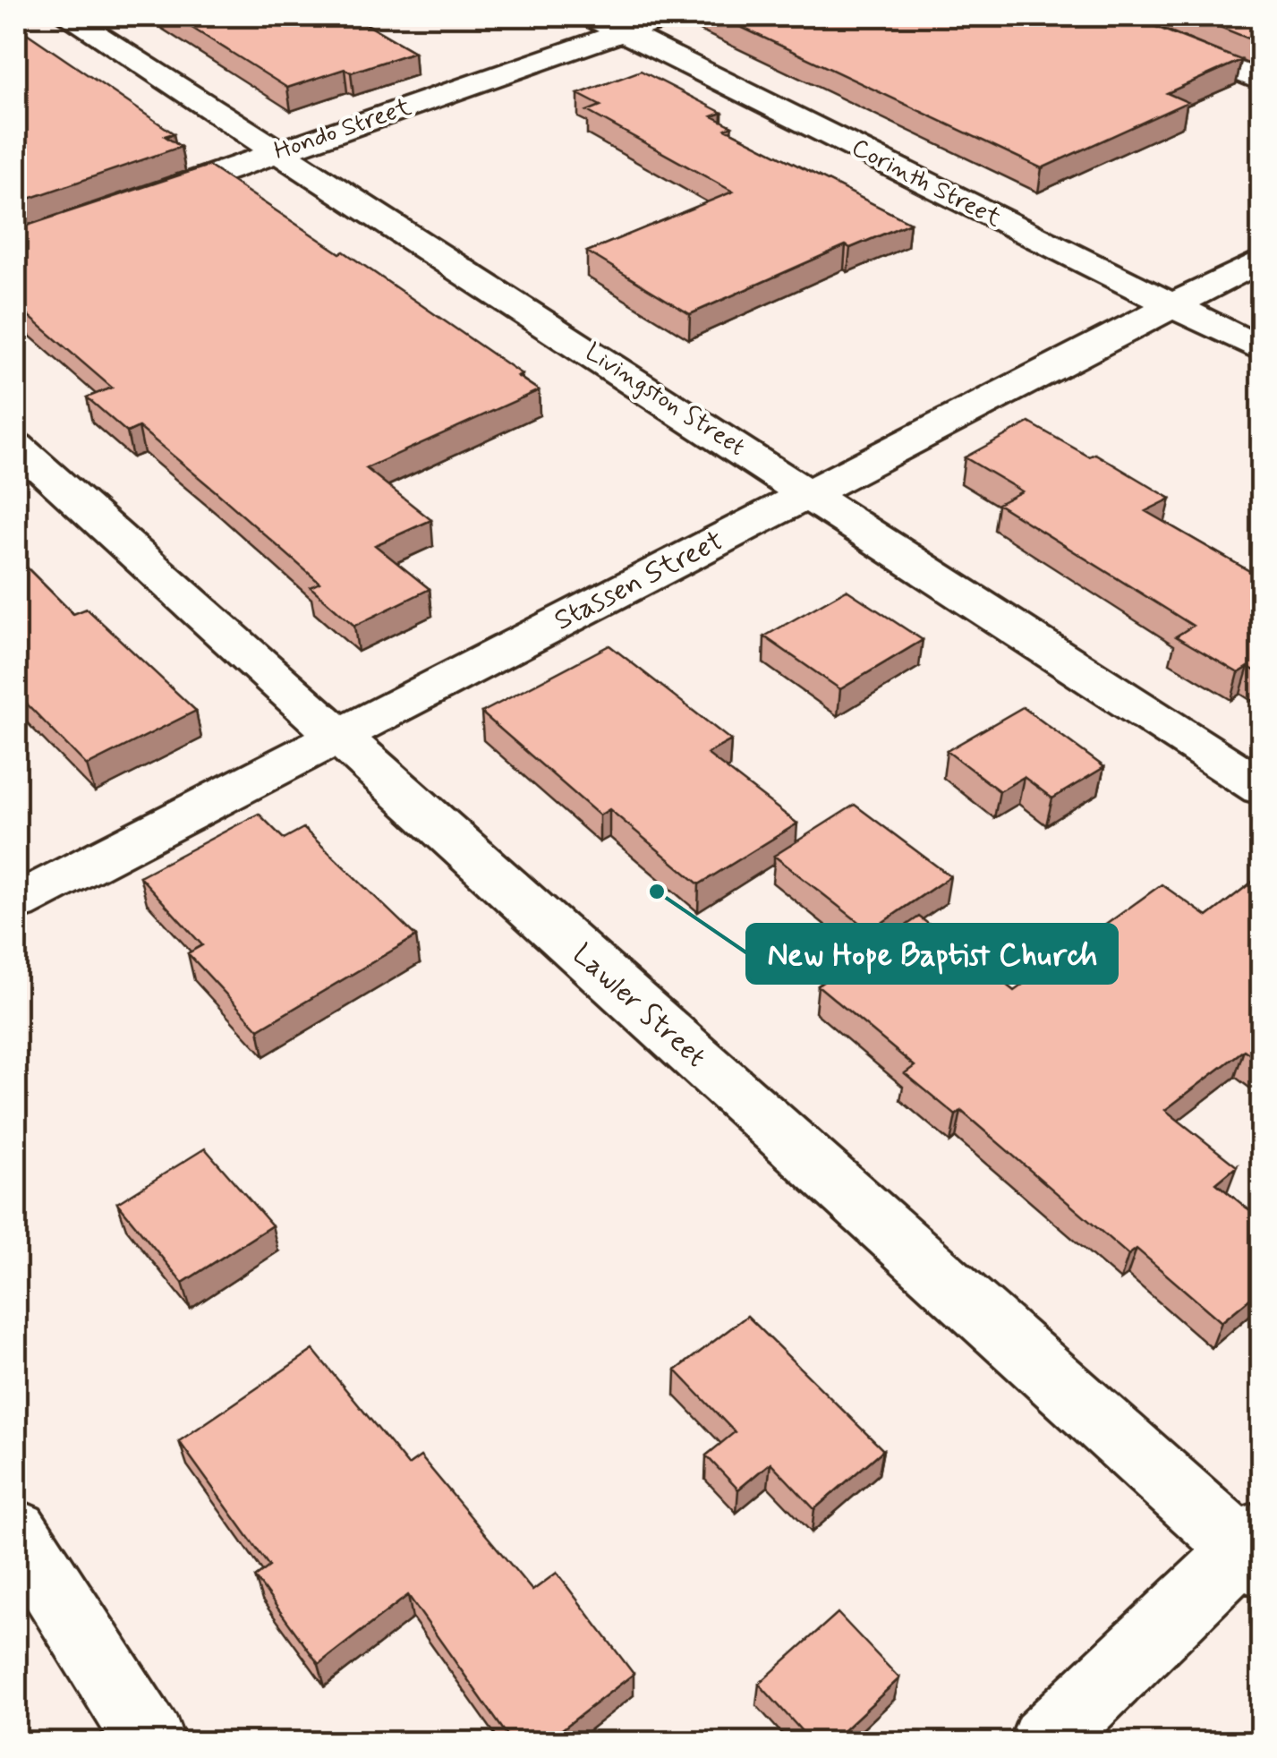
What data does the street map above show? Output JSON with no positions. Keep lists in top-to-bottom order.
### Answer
{
  "streets": {
    "street": [
      "Hondo Street",
      "Corinth Street",
      "Livingston Street",
      "Stassen Street",
      "Lawler Street"
    ]
  },
  "crossings": [
    ["Hondo Street", "Corinth Street"],
    ["Hondo Street", "Livingston Street"],
    ["Corinth Street", "Stassen Street"],
    ["Livingston Street", "Stassen Street"],
    ["Stassen Street", "Lawler Street"]
  ],
  "places": ["New Hope Baptist Church"]
}
